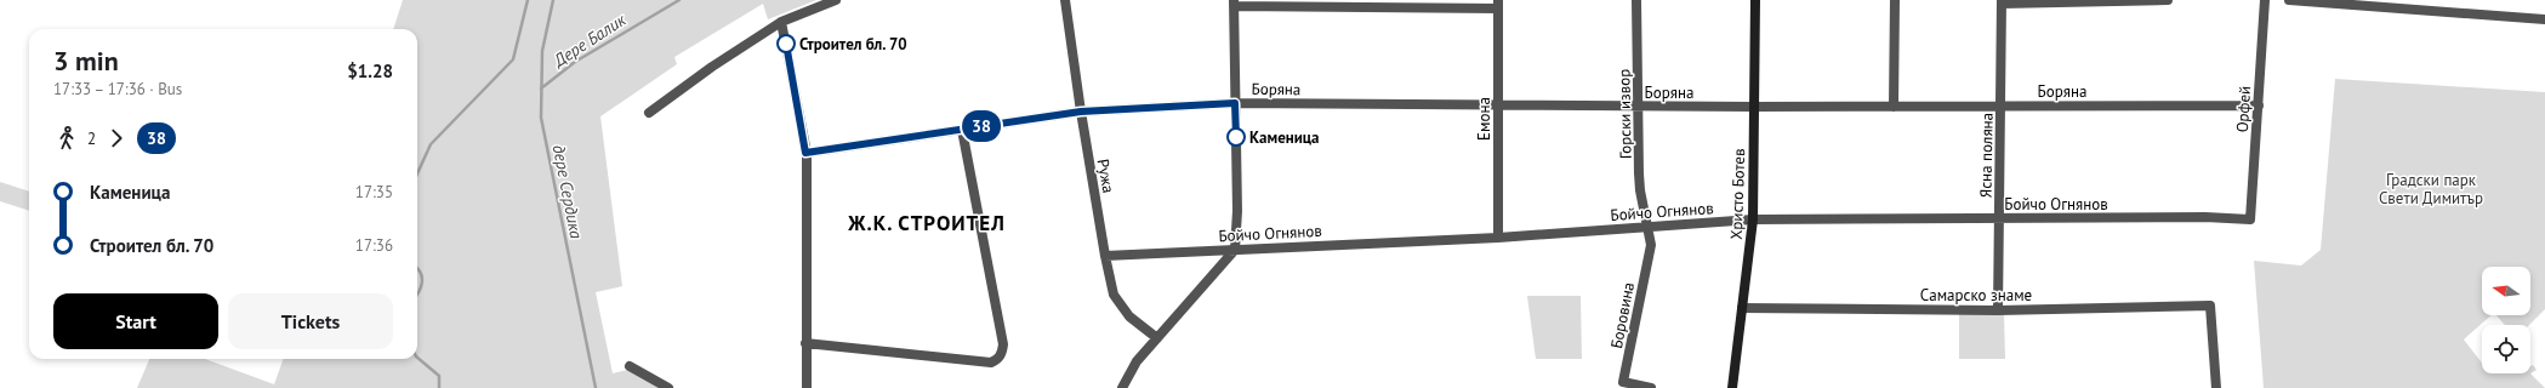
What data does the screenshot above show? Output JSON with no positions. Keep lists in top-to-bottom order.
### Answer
{
  "streets": {
    "street": [
      "Боряна",
      "Орфей",
      "Горски извор",
      "Емона",
      "Ясна поляна",
      "Ружа",
      "Христо Ботев",
      "Бойчо Огнянов",
      "Самарско знаме",
      "Боровина"
    ]
  },
  "crossings": [
    ["Боряна", "Орфей"],
    ["Боряна", "Горски извор"],
    ["Боряна", "Емона"],
    ["Боряна", "Ясна поляна"],
    ["Боряна", "Ружа"],
    ["Боряна", "Христо Ботев"],
    ["Орфей", "Бойчо Огнянов"],
    ["Горски извор", "Бойчо Огнянов"],
    ["Горски извор", "Боровина"],
    ["Емона", "Бойчо Огнянов"],
    ["Ясна поляна", "Бойчо Огнянов"],
    ["Ясна поляна", "Самарско знаме"],
    ["Ружа", "Бойчо Огнянов"],
    ["Христо Ботев", "Бойчо Огнянов"],
    ["Христо Ботев", "Самарско знаме"],
    ["Бойчо Огнянов", "Боровина"]
  ],
  "districts": ["Ж.К. СТРОИТЕЛ"],
  "water": ["Дере Балик", "дере Сердика"],
  "parks": ["Градски парк Свети Димитър"],
  "places": ["Строител бл. 70", "Каменица"],
  "lines": ["bus line 38"],
  "north": "left",
  "page": {
    "on_map": "38",
    "heading": ["3 min", "17:33 – 17:36 · Bus", "$1.28"],
    "legs": ["2", "38"],
    "list": [
      {
        "name": "Каменица",
        "value": "17:35"
      },
      {
        "name": "Строител бл. 70",
        "value": "17:36"
      }
    ],
    "buttons": ["Start", "Tickets"]
  }
}
